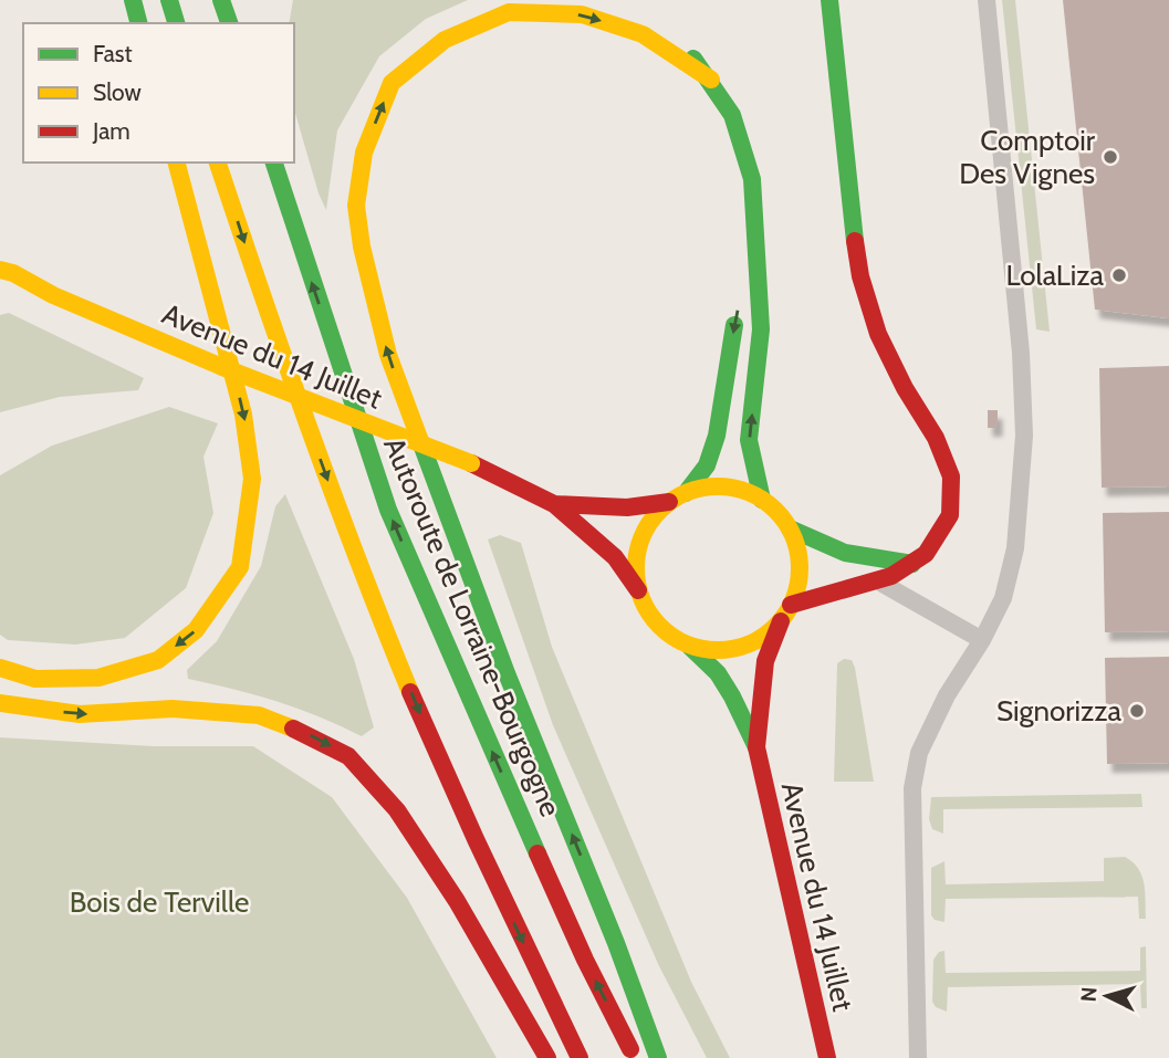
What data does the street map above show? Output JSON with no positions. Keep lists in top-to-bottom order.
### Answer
{
  "streets": {
    "main road": ["Avenue du 14 Juillet", "Autoroute de Lorraine-Bourgogne"]
  },
  "parks": ["Bois de Terville"],
  "places": ["Comptoir Des Vignes", "LolaLiza", "Signorizza"],
  "legend": ["Fast", "Slow", "Jam"],
  "north": "left"
}
